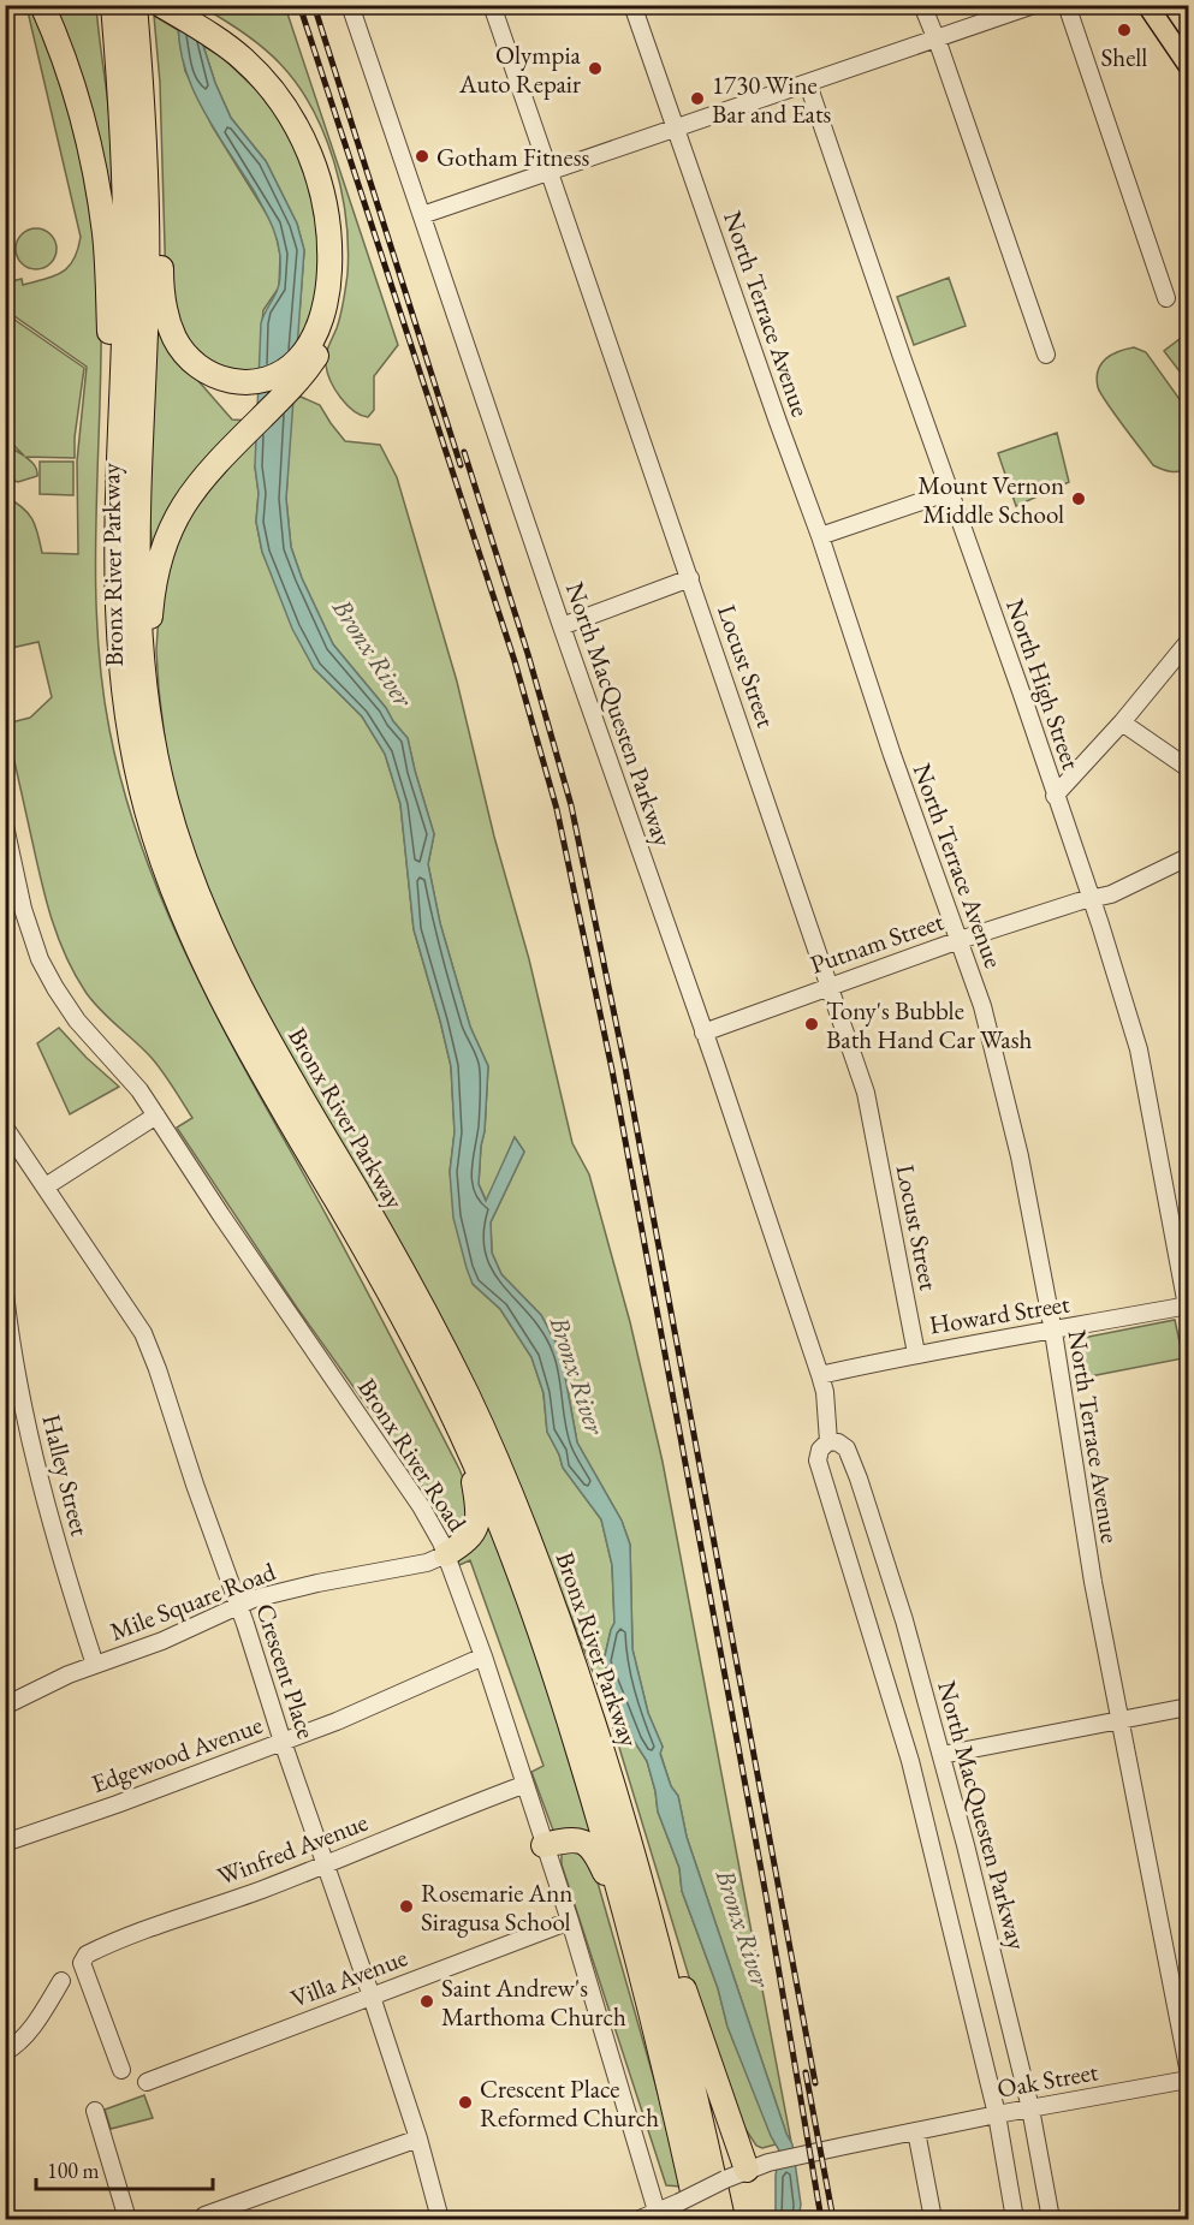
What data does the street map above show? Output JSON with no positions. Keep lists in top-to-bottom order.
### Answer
{
  "streets": {
    "highway": ["Bronx River Parkway"],
    "street": [
      "North Terrace Avenue",
      "Locust Street",
      "North High Street",
      "North MacQuesten Parkway",
      "Putnam Street",
      "Howard Street",
      "Bronx River Road",
      "Halley Street",
      "Mile Square Road",
      "Crescent Place",
      "Edgewood Avenue",
      "Winfred Avenue",
      "Villa Avenue",
      "Oak Street"
    ]
  },
  "crossings": [
    ["North Terrace Avenue", "Putnam Street"],
    ["North Terrace Avenue", "Howard Street"],
    ["Locust Street", "Putnam Street"],
    ["Locust Street", "Howard Street"],
    ["North High Street", "Putnam Street"],
    ["North High Street", "Howard Street"],
    ["North MacQuesten Parkway", "Putnam Street"],
    ["North MacQuesten Parkway", "Howard Street"],
    ["North MacQuesten Parkway", "Oak Street"],
    ["Bronx River Road", "Mile Square Road"],
    ["Bronx River Road", "Edgewood Avenue"],
    ["Bronx River Road", "Winfred Avenue"],
    ["Bronx River Road", "Villa Avenue"],
    ["Bronx River Road", "Oak Street"],
    ["Halley Street", "Mile Square Road"],
    ["Mile Square Road", "Crescent Place"],
    ["Crescent Place", "Edgewood Avenue"],
    ["Crescent Place", "Winfred Avenue"],
    ["Crescent Place", "Villa Avenue"]
  ],
  "water": ["Bronx River"],
  "places": [
    "Shell",
    "Olympia Auto Repair",
    "1730 Wine Bar and Eats",
    "Gotham Fitness",
    "Mount Vernon Middle School",
    "Tony's Bubble Bath Hand Car Wash",
    "Rosemarie Ann Siragusa School",
    "Saint Andrew's Marthoma Church",
    "Crescent Place Reformed Church"
  ],
  "scale_bar": "100 m"
}
